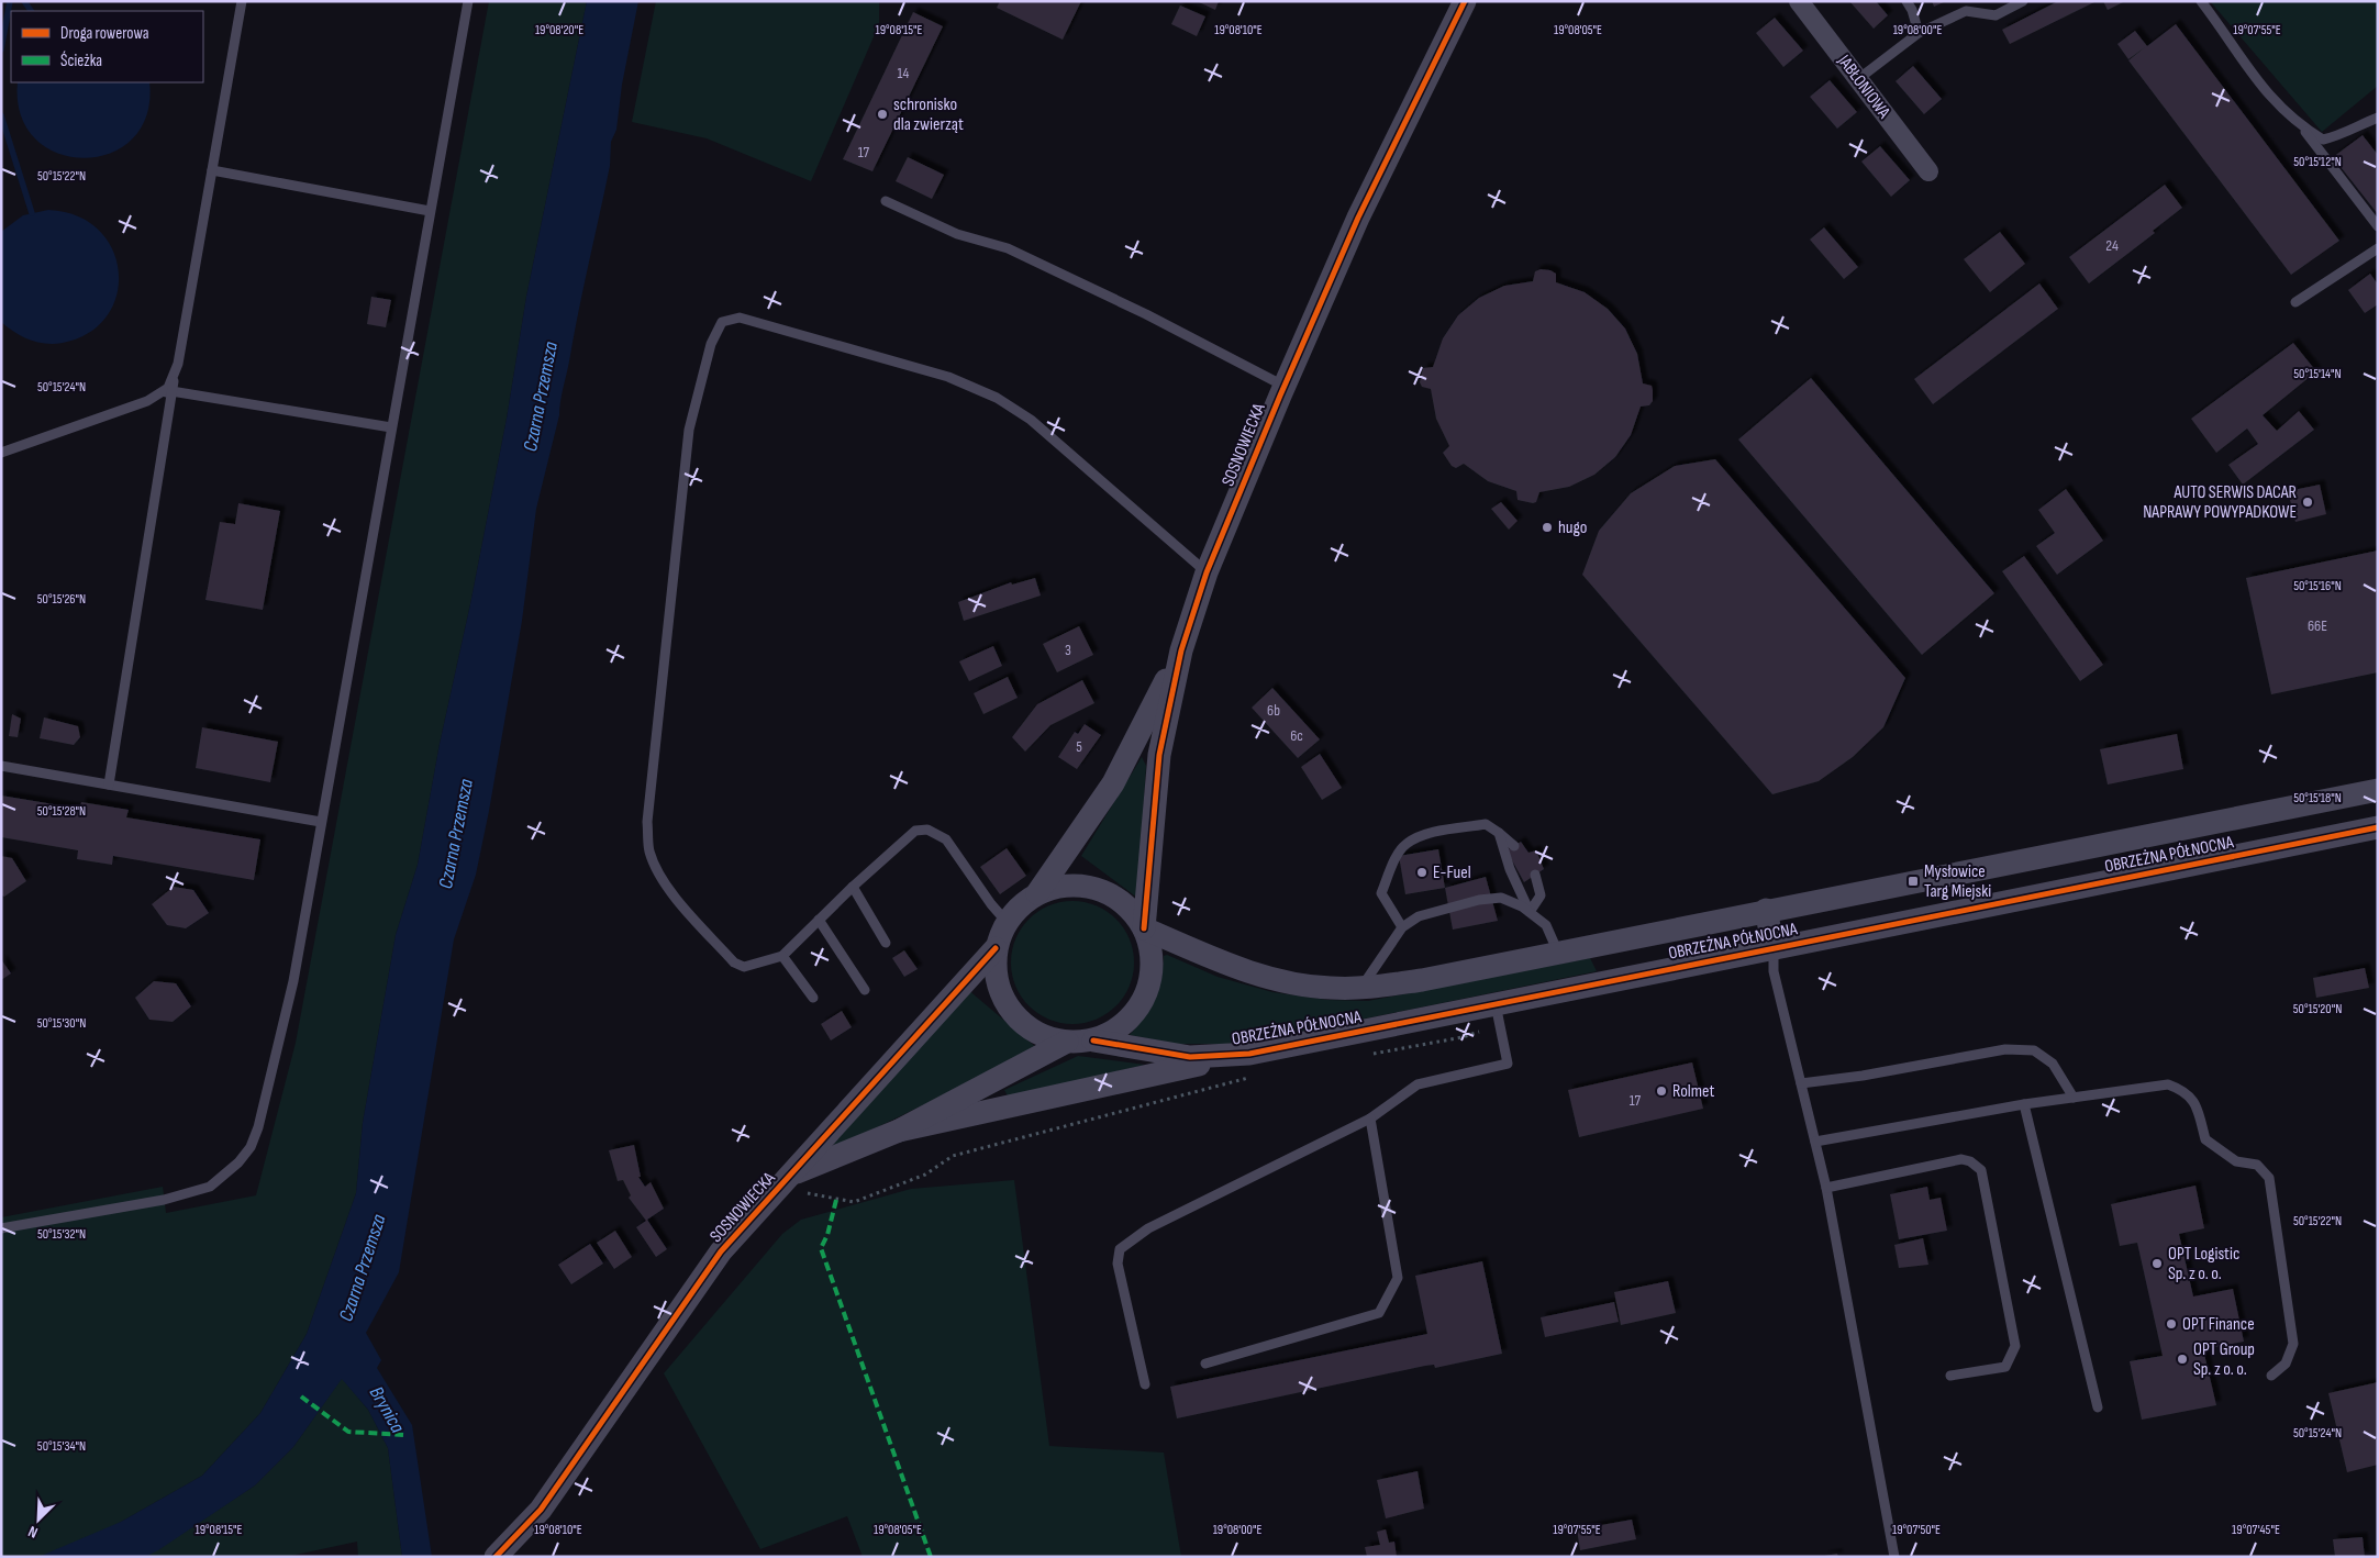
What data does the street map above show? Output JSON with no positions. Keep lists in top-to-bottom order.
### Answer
{
  "streets": {
    "street": ["JABŁONIOWA", "SOSNOWIECKA", "OBRZEŻNA PÓŁNOCNA"]
  },
  "crossings": [
    ["SOSNOWIECKA", "OBRZEŻNA PÓŁNOCNA"]
  ],
  "water": ["Czarna Przemsza", "Brynica"],
  "places": {
    "other": [
      "schronisko dla zwierząt",
      "AUTO SERWIS DACAR NAPRAWY POWYPADKOWE",
      "hugo",
      "E-Fuel",
      "Rolmet",
      "OPT Logistic Sp. z o. o.",
      "OPT Finance",
      "OPT Group Sp. z o. o."
    ],
    "transit": ["Mysłowice Targ Miejski"]
  },
  "house_numbers": [
    "14",
    "17",
    "24",
    "66E",
    "3",
    "6b",
    "6c",
    "5",
    "17"
  ],
  "legend": ["Droga rowerowa", "Ścieżka"],
  "north": "bottom left",
  "coordinates": [
    "19°08'20\"E",
    "19°08'15\"E",
    "19°08'10\"E",
    "19°08'05\"E",
    "19°08'00\"E",
    "19°07'55\"E",
    "50°15'12\"N",
    "50°15'22\"N",
    "50°15'14\"N",
    "50°15'24\"N",
    "50°15'16\"N",
    "50°15'26\"N",
    "50°15'18\"N",
    "50°15'28\"N",
    "50°15'20\"N",
    "50°15'30\"N",
    "50°15'32\"N",
    "50°15'34\"N",
    "19°07'50\"E",
    "19°07'45\"E"
  ]
}
